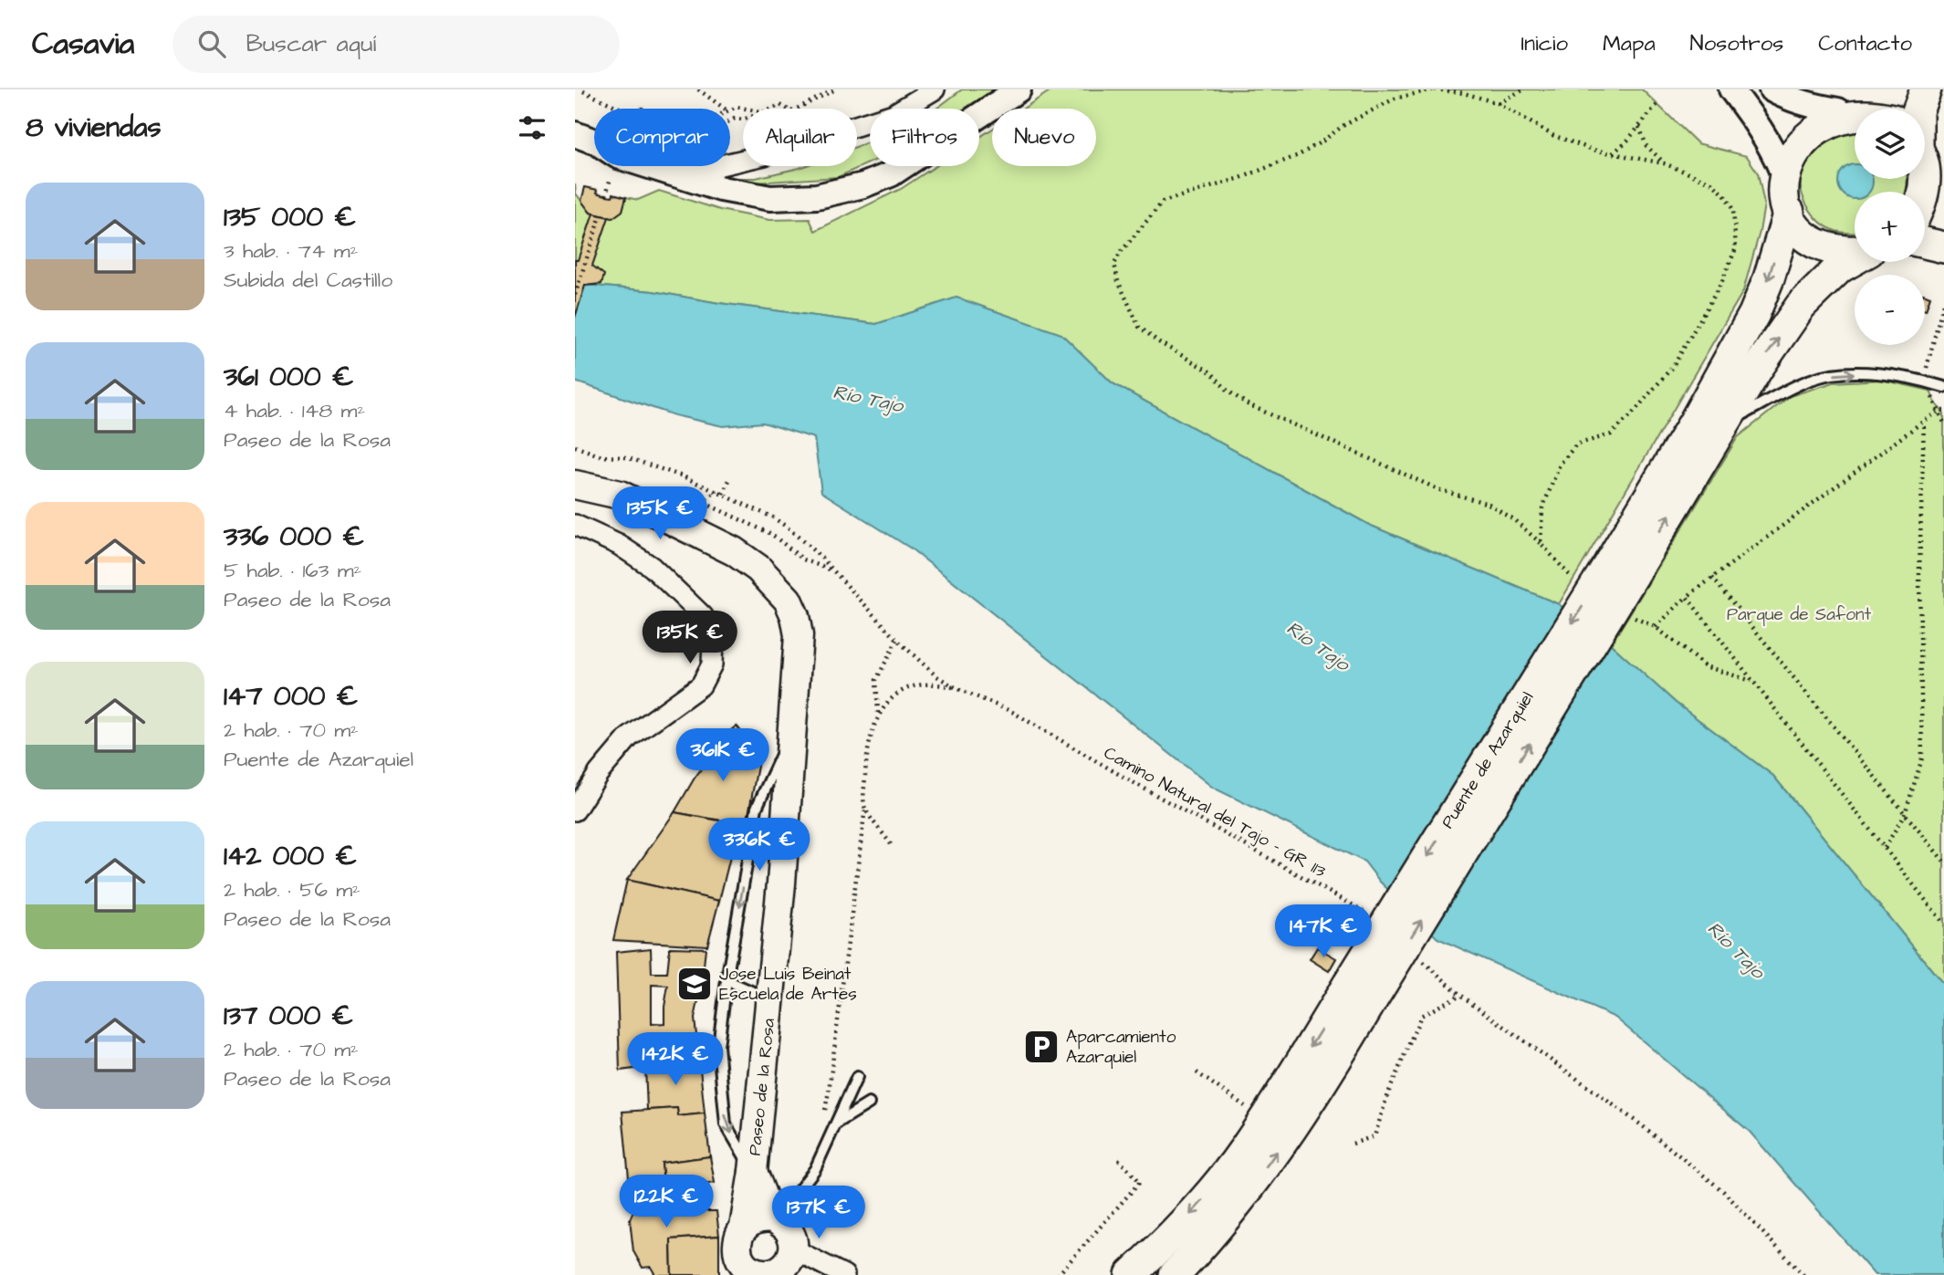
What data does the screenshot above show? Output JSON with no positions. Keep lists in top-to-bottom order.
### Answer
{
  "streets": {
    "main road": ["Puente de Azarquiel", "Paseo de la Rosa"],
    "path": ["Camino Natural del Tajo - GR 113"]
  },
  "water": ["Río Tajo"],
  "parks": ["Parque de Safont"],
  "places": {
    "school or university": ["Jose Luis Beinat Escuela de Artes"],
    "parking": ["Aparcamiento Azarquiel"]
  },
  "page": {
    "header": "Casavia",
    "search": "Buscar aquí",
    "nav": [
      "Inicio",
      "Mapa",
      "Nosotros",
      "Contacto"
    ],
    "heading": "8 viviendas",
    "map_buttons": ["+", "−"],
    "chip": [
      "Comprar",
      "Alquilar",
      "Filtros",
      "Nuevo"
    ],
    "list": [
      {
        "name": "135 000 €",
        "note": "3 hab. · 74 m² · Subida del Castillo"
      },
      {
        "name": "361 000 €",
        "note": "4 hab. · 148 m² · Paseo de la Rosa"
      },
      {
        "name": "336 000 €",
        "note": "5 hab. · 163 m² · Paseo de la Rosa"
      },
      {
        "name": "147 000 €",
        "note": "2 hab. · 70 m² · Puente de Azarquiel"
      },
      {
        "name": "142 000 €",
        "note": "2 hab. · 56 m² · Paseo de la Rosa"
      },
      {
        "name": "137 000 €",
        "note": "2 hab. · 70 m² · Paseo de la Rosa"
      }
    ],
    "price": [
      "135K €",
      "135K €",
      "361K €",
      "336K €",
      "147K €",
      "142K €",
      "122K €",
      "137K €"
    ]
  }
}
